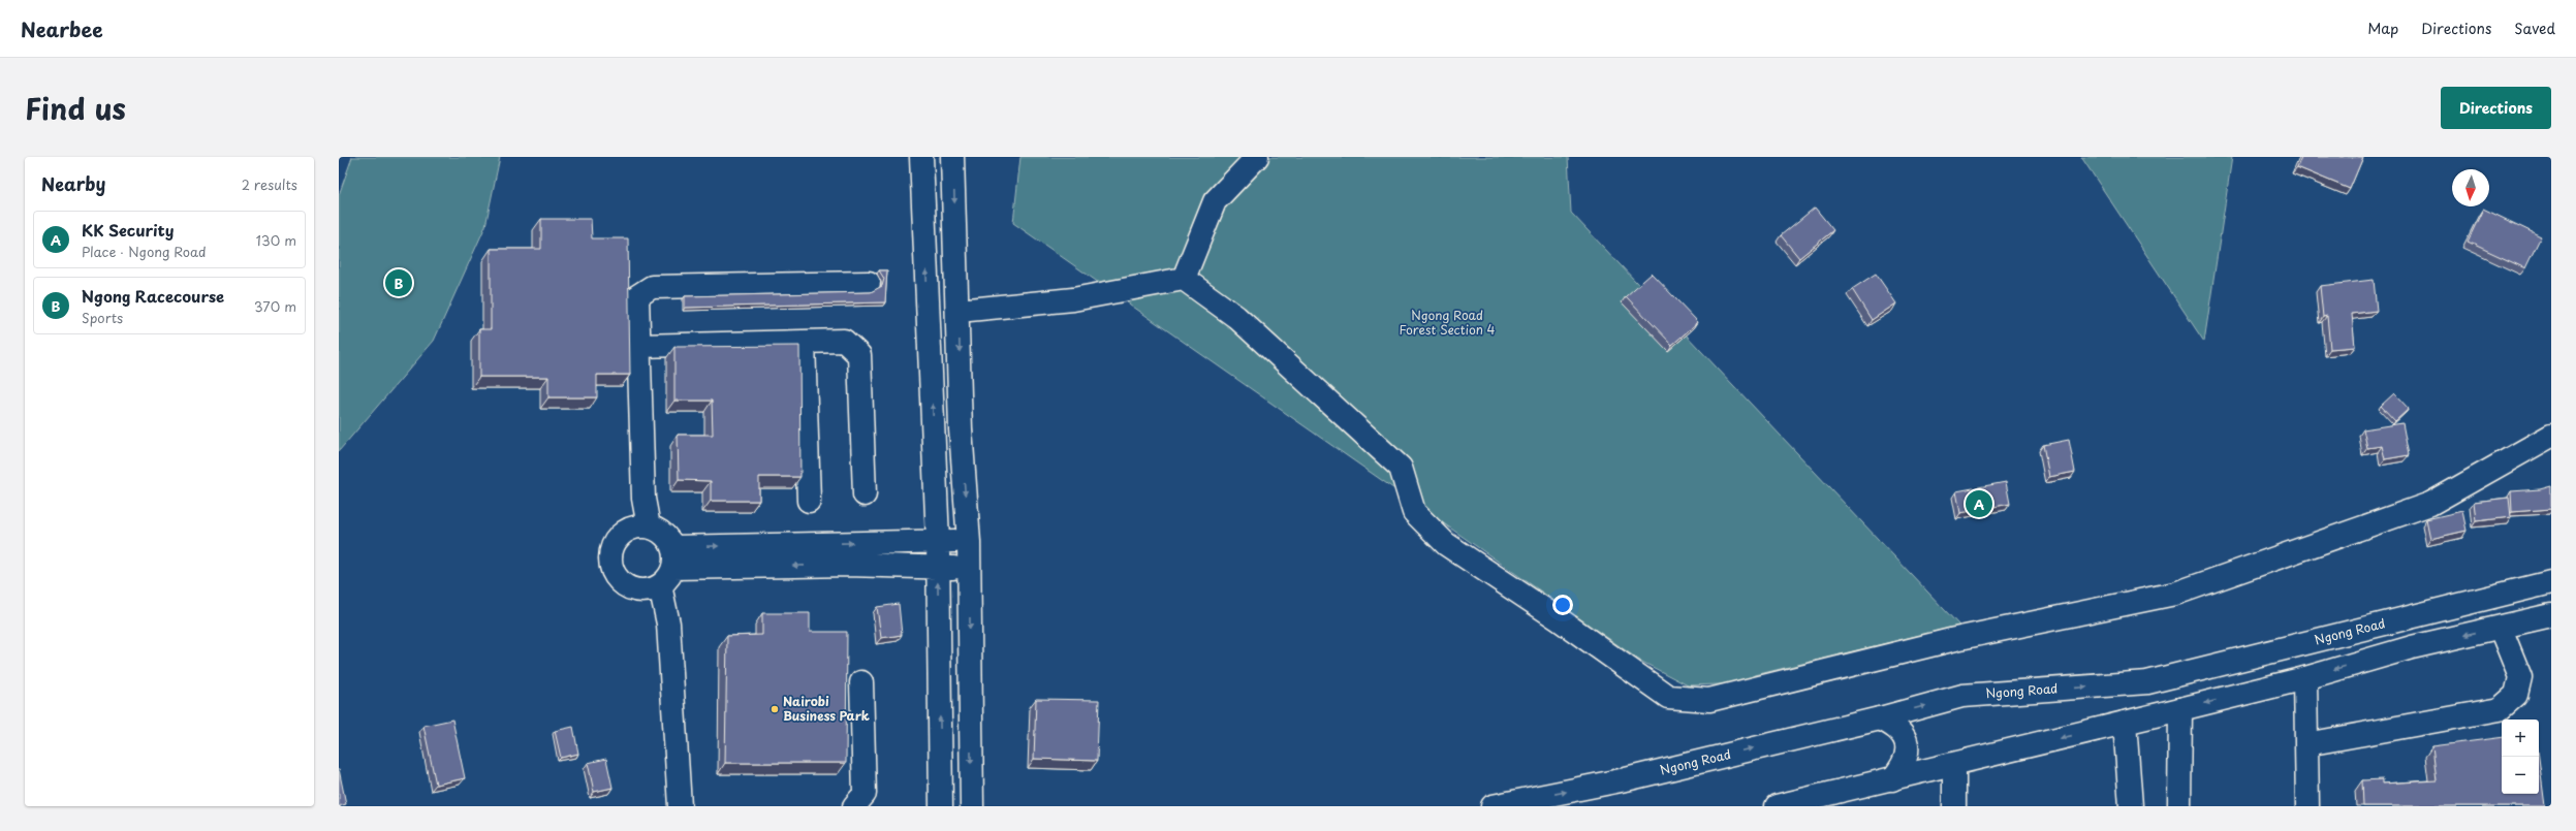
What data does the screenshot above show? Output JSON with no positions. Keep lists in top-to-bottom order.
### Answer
{
  "streets": {
    "main road": ["Ngong Road"]
  },
  "parks": ["Ngong Road Forest Section 4"],
  "places": ["Nairobi Business Park"],
  "north": "bottom",
  "page": {
    "header": "Nearbee",
    "nav": ["Map", "Directions", "Saved"],
    "title": "Find us",
    "buttons": "Directions",
    "heading": ["Nearby", "2 results"],
    "list": [
      {
        "mark": "A",
        "name": "KK Security",
        "note": "Place · Ngong Road",
        "value": "130 m"
      },
      {
        "mark": "B",
        "name": "Ngong Racecourse",
        "note": "Sports",
        "value": "370 m"
      }
    ],
    "pins": ["B", "A"],
    "map_buttons": ["+", "−"]
  }
}
